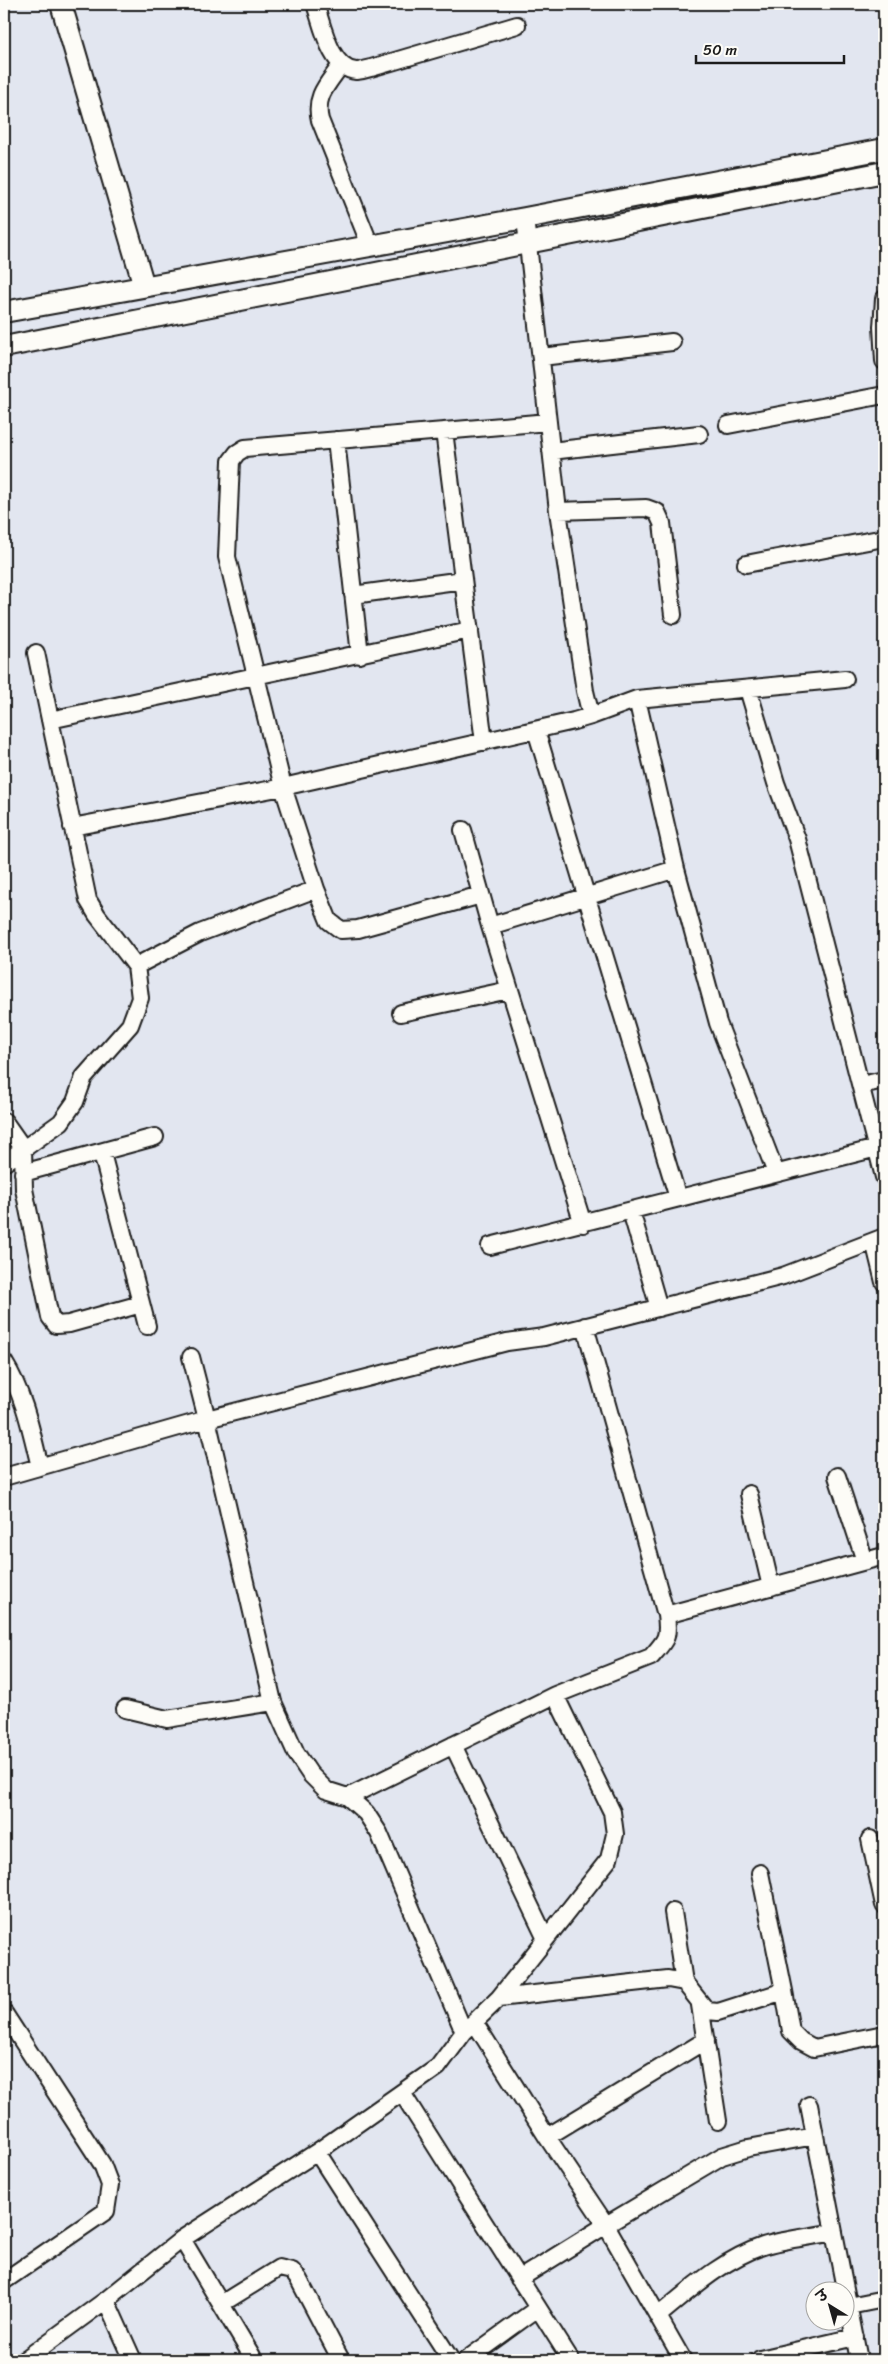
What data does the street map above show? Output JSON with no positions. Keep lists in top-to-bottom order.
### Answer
{
  "scale_bar": "50 m",
  "north": "top left"
}
